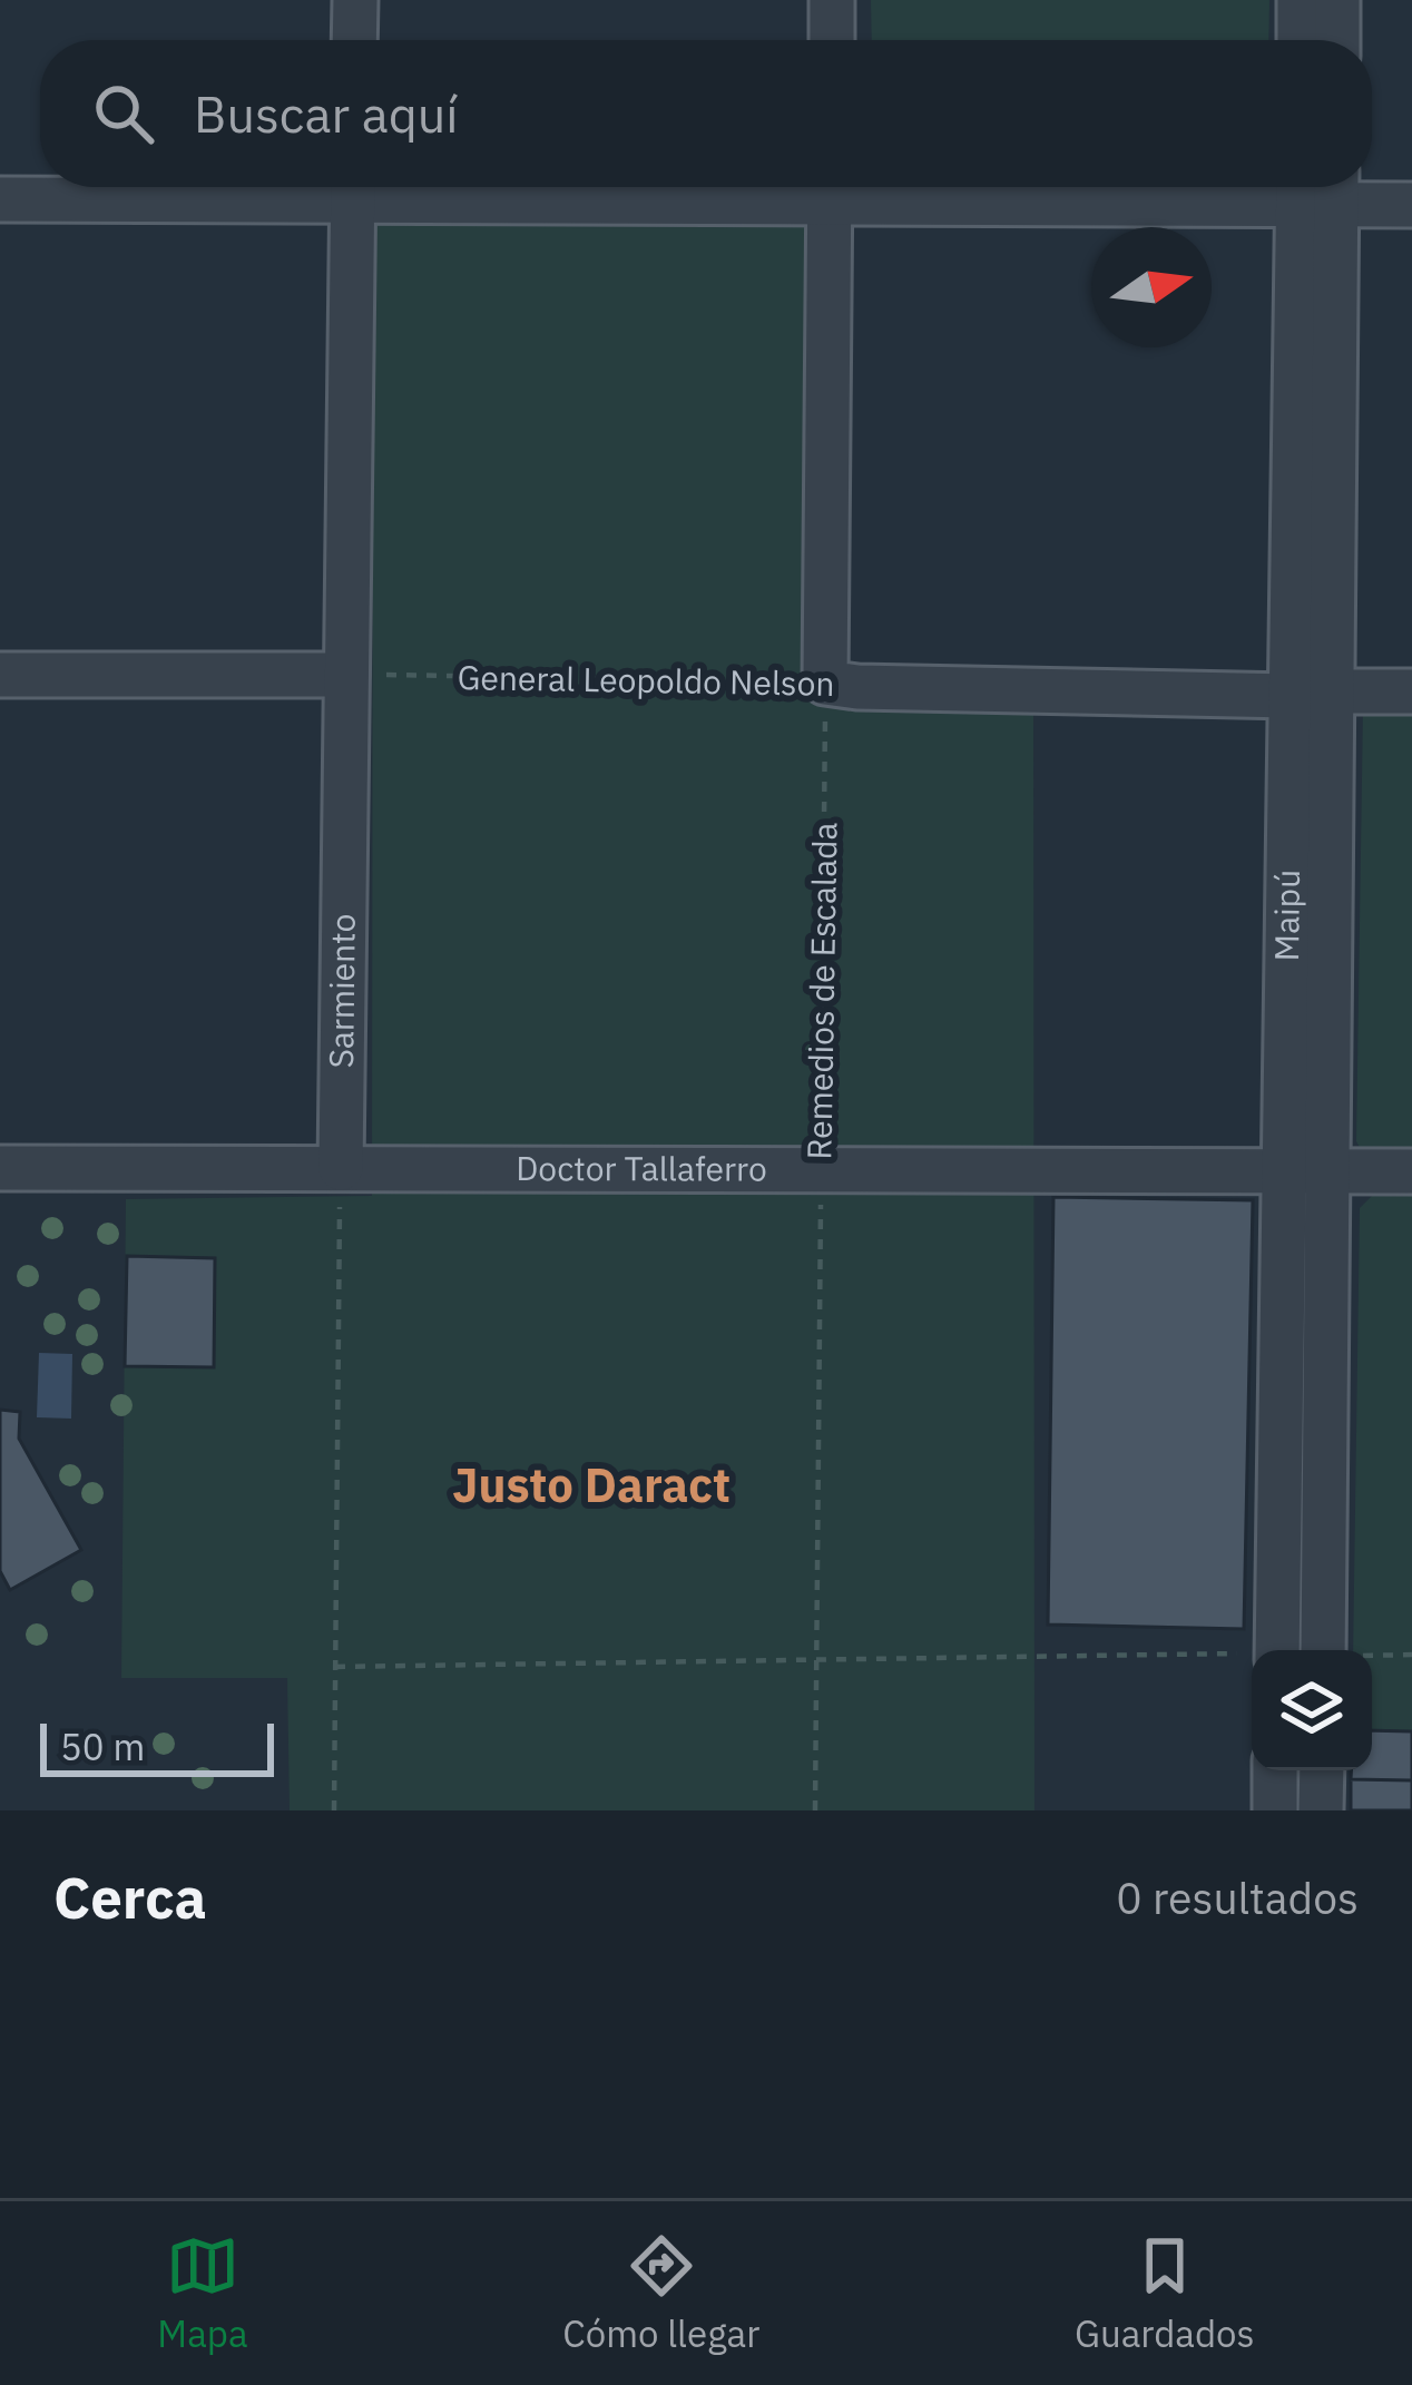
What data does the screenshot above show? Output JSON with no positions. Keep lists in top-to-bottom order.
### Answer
{
  "streets": {
    "street": [
      "General Leopoldo Nelson",
      "Maipú",
      "Sarmiento",
      "Doctor Tallaferro"
    ],
    "path": ["Remedios de Escalada"]
  },
  "crossings": [
    ["General Leopoldo Nelson", "Maipú"],
    ["General Leopoldo Nelson", "Sarmiento"],
    ["General Leopoldo Nelson", "Remedios de Escalada"],
    ["Maipú", "Doctor Tallaferro"],
    ["Sarmiento", "Doctor Tallaferro"],
    ["Remedios de Escalada", "Doctor Tallaferro"]
  ],
  "districts": ["Justo Daract"],
  "scale_bar": "50 m",
  "north": "right",
  "page": {
    "search": "Buscar aquí",
    "scale": "50 m",
    "heading": ["Cerca", "0 resultados"],
    "nav": ["Mapa", "Cómo llegar", "Guardados"]
  }
}
